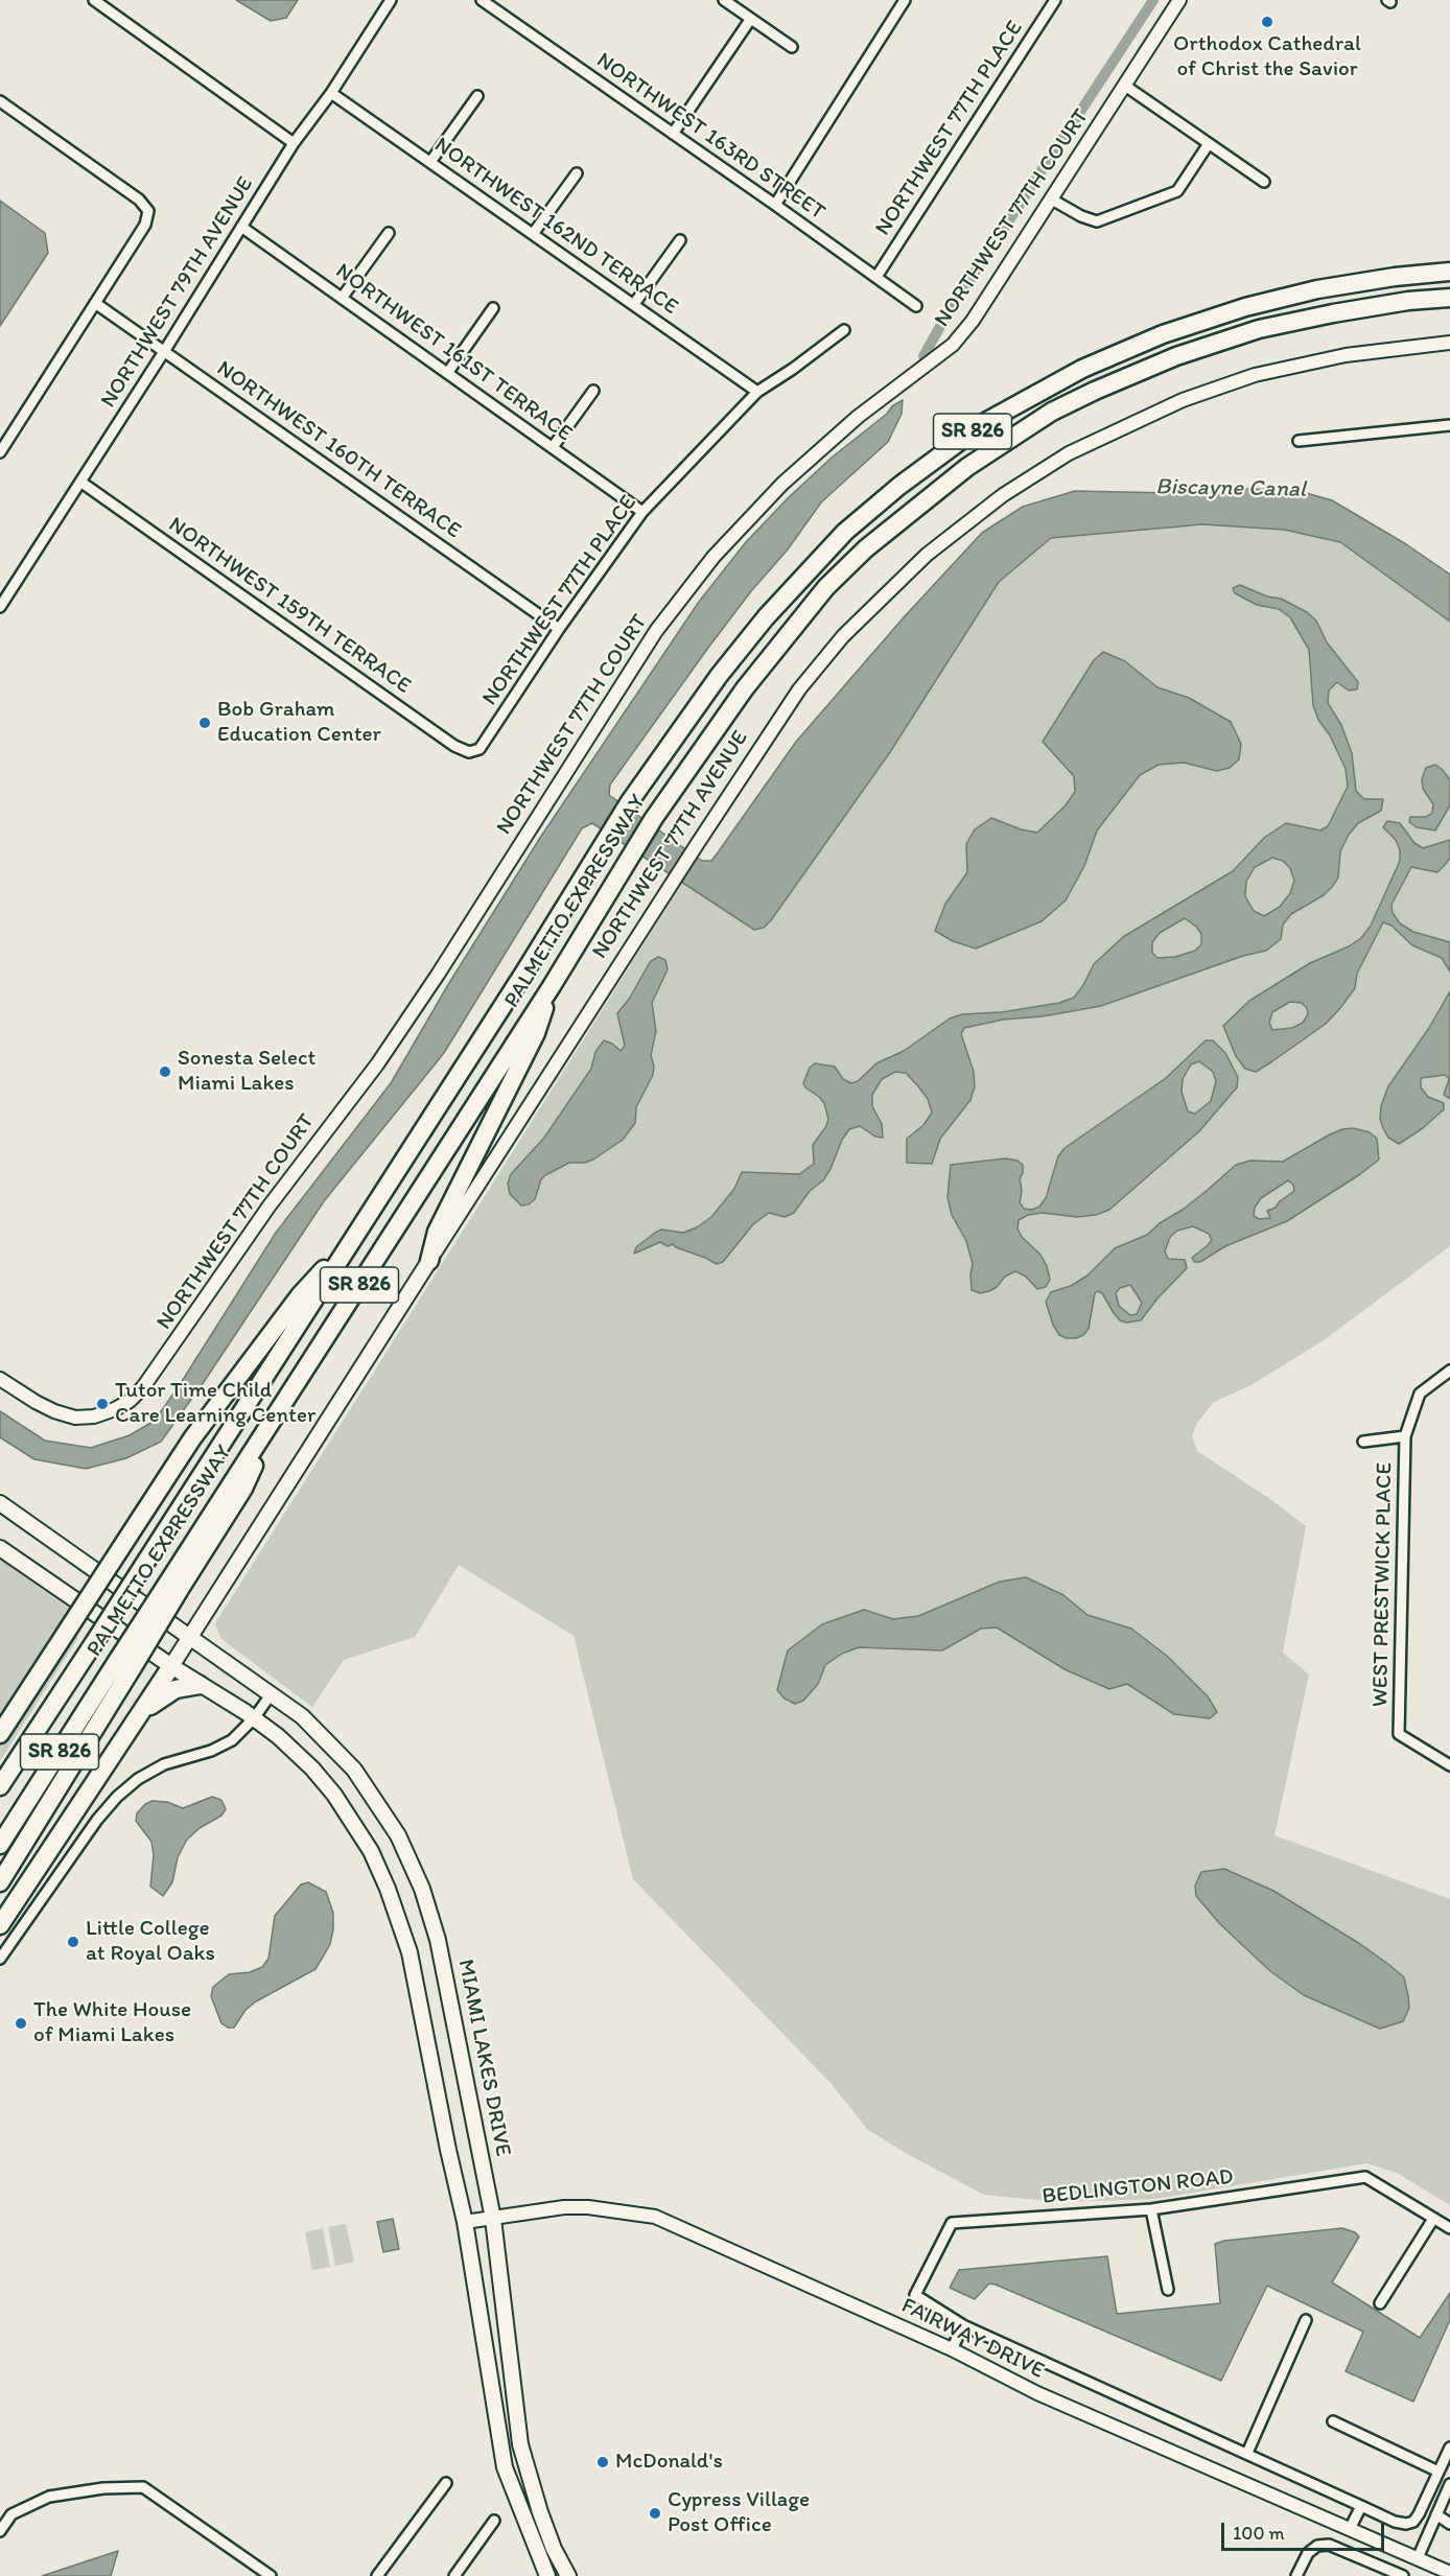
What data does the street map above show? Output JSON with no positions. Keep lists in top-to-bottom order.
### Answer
{
  "streets": {
    "highway": ["SR 826", "PALMETTO EXPRESSWAY"],
    "main road": ["NORTHWEST 77TH AVENUE", "MIAMI LAKES DRIVE"],
    "street": [
      "NORTHWEST 77TH PLACE",
      "NORTHWEST 163RD STREET",
      "NORTHWEST 77TH COURT",
      "NORTHWEST 162ND TERRACE",
      "NORTHWEST 79TH AVENUE",
      "NORTHWEST 161ST TERRACE",
      "NORTHWEST 160TH TERRACE",
      "NORTHWEST 159TH TERRACE",
      "WEST PRESTWICK PLACE",
      "BEDLINGTON ROAD",
      "FAIRWAY DRIVE"
    ]
  },
  "crossings": [
    ["NORTHWEST 77TH PLACE", "NORTHWEST 163RD STREET"],
    ["NORTHWEST 77TH PLACE", "NORTHWEST 162ND TERRACE"],
    ["NORTHWEST 77TH PLACE", "NORTHWEST 161ST TERRACE"],
    ["NORTHWEST 77TH PLACE", "NORTHWEST 160TH TERRACE"],
    ["NORTHWEST 77TH PLACE", "NORTHWEST 159TH TERRACE"],
    ["NORTHWEST 162ND TERRACE", "NORTHWEST 79TH AVENUE"],
    ["NORTHWEST 79TH AVENUE", "NORTHWEST 161ST TERRACE"],
    ["NORTHWEST 79TH AVENUE", "NORTHWEST 160TH TERRACE"],
    ["NORTHWEST 79TH AVENUE", "NORTHWEST 159TH TERRACE"],
    ["NORTHWEST 77TH AVENUE", "MIAMI LAKES DRIVE"],
    ["MIAMI LAKES DRIVE", "FAIRWAY DRIVE"]
  ],
  "water": ["Biscayne Canal"],
  "places": [
    "Orthodox Cathedral of Christ the Savior",
    "Bob Graham Education Center",
    "Sonesta Select Miami Lakes",
    "Tutor Time Child Care Learning Center",
    "Little College at Royal Oaks",
    "The White House of Miami Lakes",
    "McDonald's",
    "Cypress Village Post Office"
  ],
  "scale_bar": "100 m"
}
